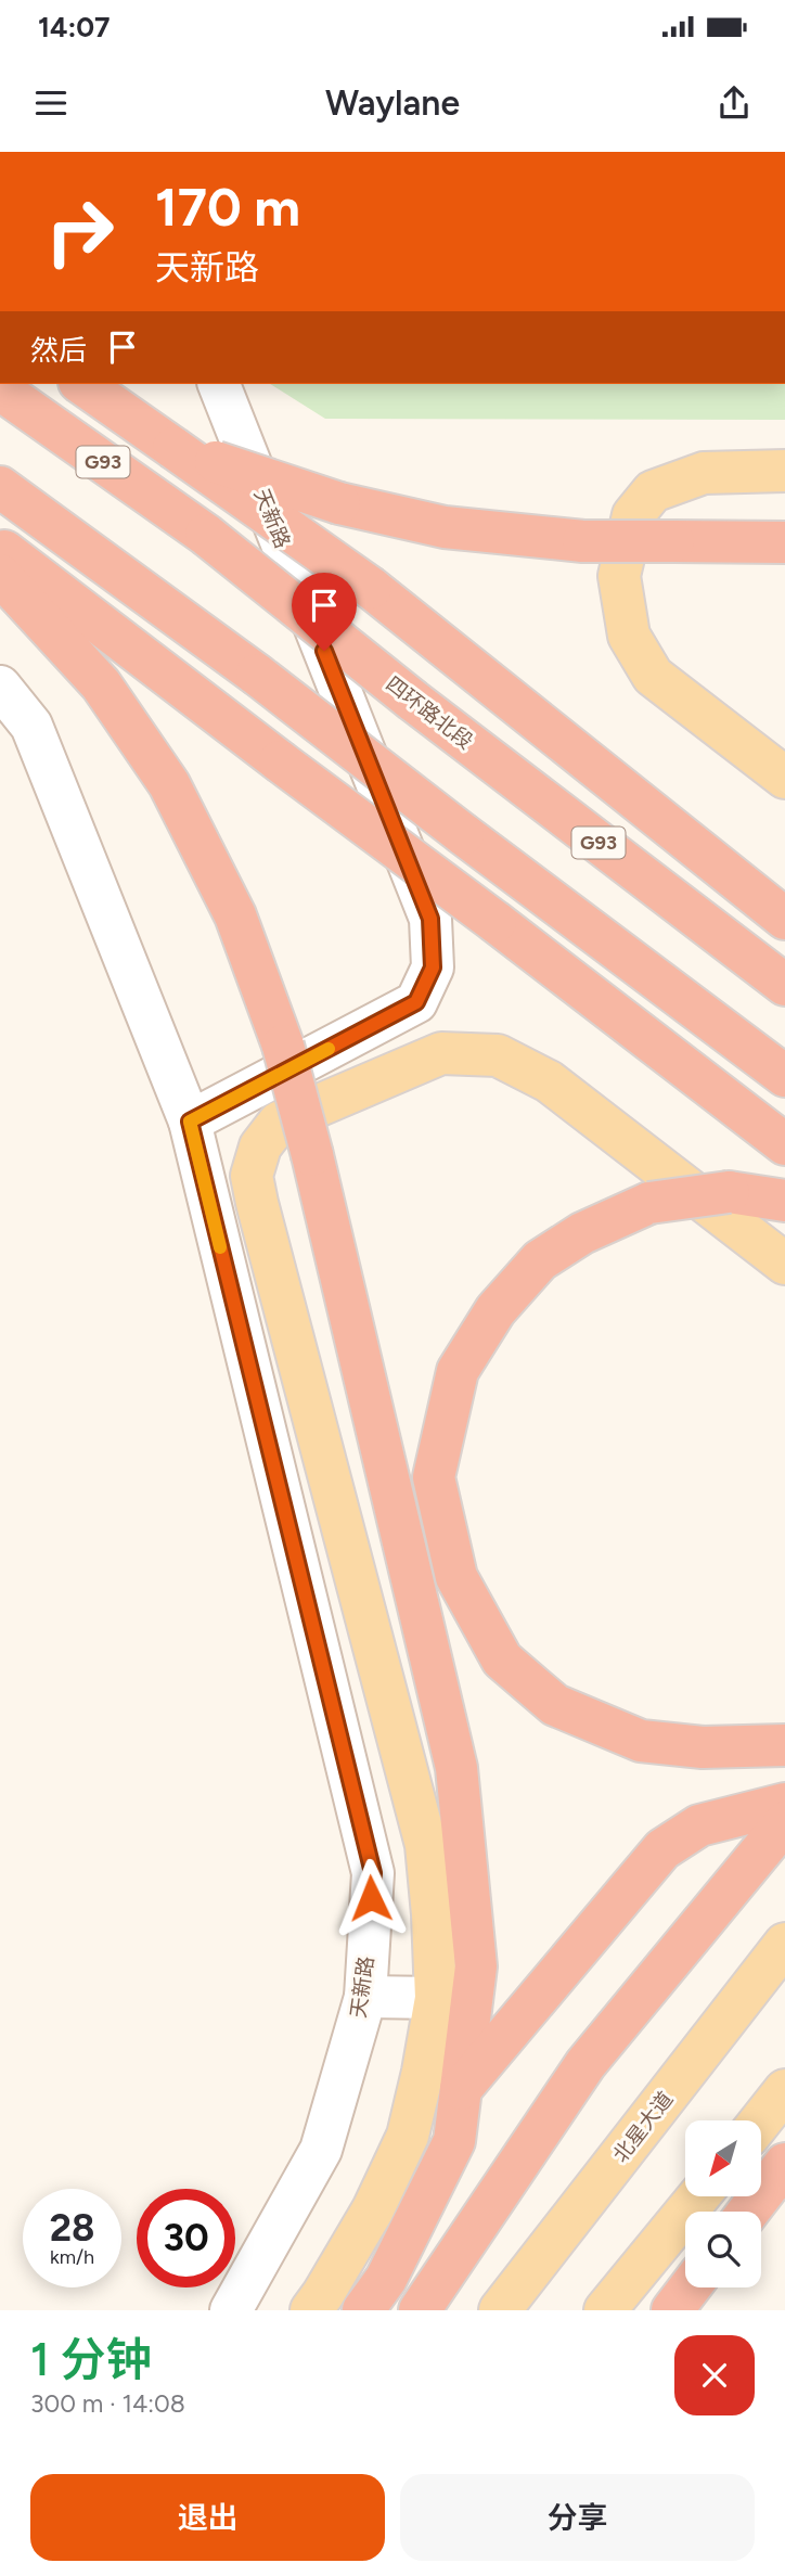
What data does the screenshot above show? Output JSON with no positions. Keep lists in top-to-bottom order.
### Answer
{
  "streets": {
    "highway": ["G93", "四环路北段"],
    "main road": ["北星大道"],
    "street": ["天新路"]
  },
  "north": "bottom left",
  "page": {
    "status": "14:07",
    "header": "Waylane",
    "turn": ["170 m", "天新路"],
    "then": "然后",
    "speed": "28 km/h",
    "limit": "30",
    "heading": ["1 分钟", "300 m · 14:08"],
    "buttons": ["退出", "分享"]
  }
}
